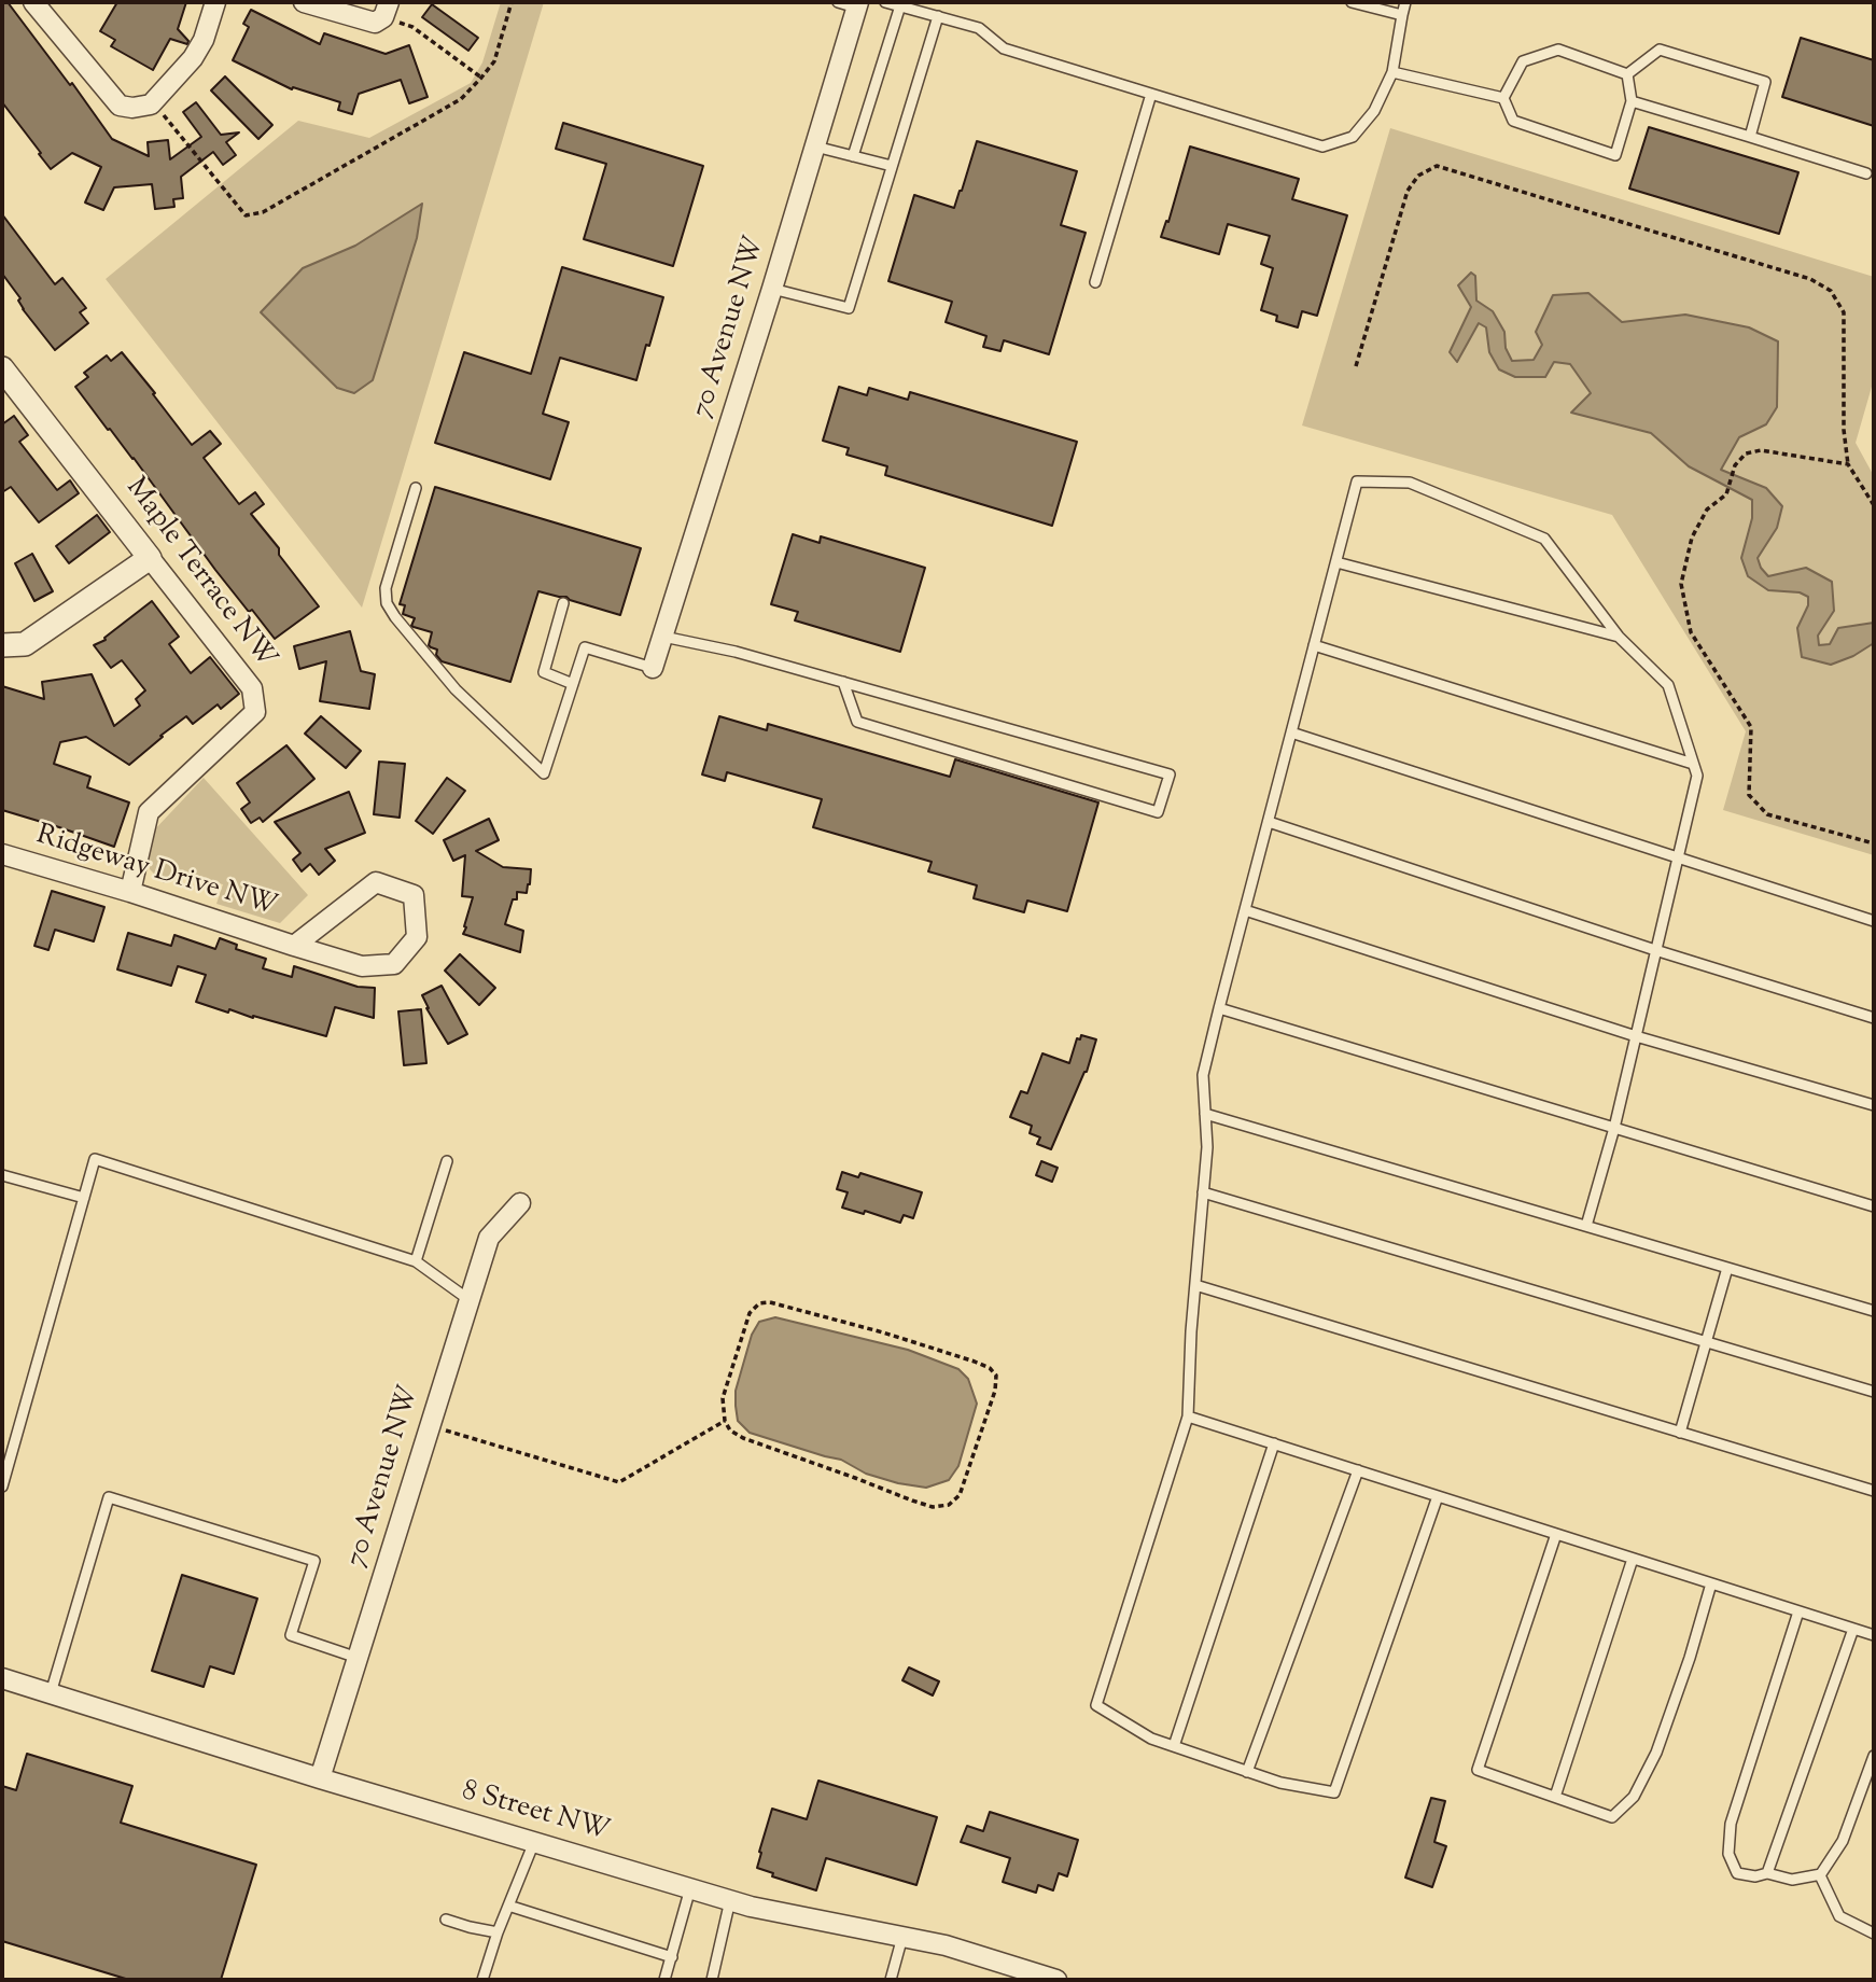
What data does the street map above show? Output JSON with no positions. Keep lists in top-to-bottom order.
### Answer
{
  "streets": {
    "street": [
      "70 Avenue NW",
      "Maple Terrace NW",
      "Ridgeway Drive NW",
      "8 Street NW"
    ]
  },
  "crossings": [
    ["70 Avenue NW", "8 Street NW"],
    ["Maple Terrace NW", "Ridgeway Drive NW"]
  ]
}
